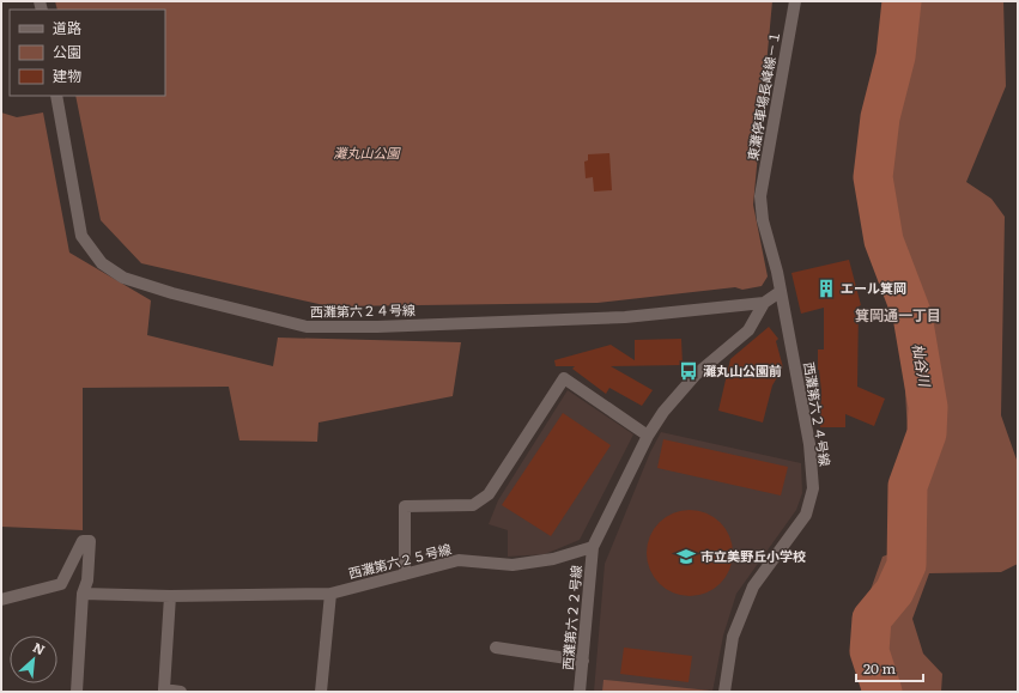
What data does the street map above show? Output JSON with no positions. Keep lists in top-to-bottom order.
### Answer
{
  "streets": {
    "street": [
      "東灘停車場長峰線－１",
      "西灘第六２４号線",
      "西灘第六２５号線",
      "西灘第六２２号線"
    ]
  },
  "crossings": [
    ["東灘停車場長峰線－１", "西灘第六２４号線"],
    ["西灘第六２５号線", "西灘第六２２号線"]
  ],
  "districts": ["箕岡通一丁目"],
  "water": ["杣谷川"],
  "parks": ["灘丸山公園"],
  "places": {
    "building": ["エール箕岡"],
    "bus stop": ["灘丸山公園前"],
    "school or university": ["市立美野丘小学校"]
  },
  "legend": ["道路", "公園", "建物"],
  "scale_bar": "20 m",
  "north": "top right"
}
